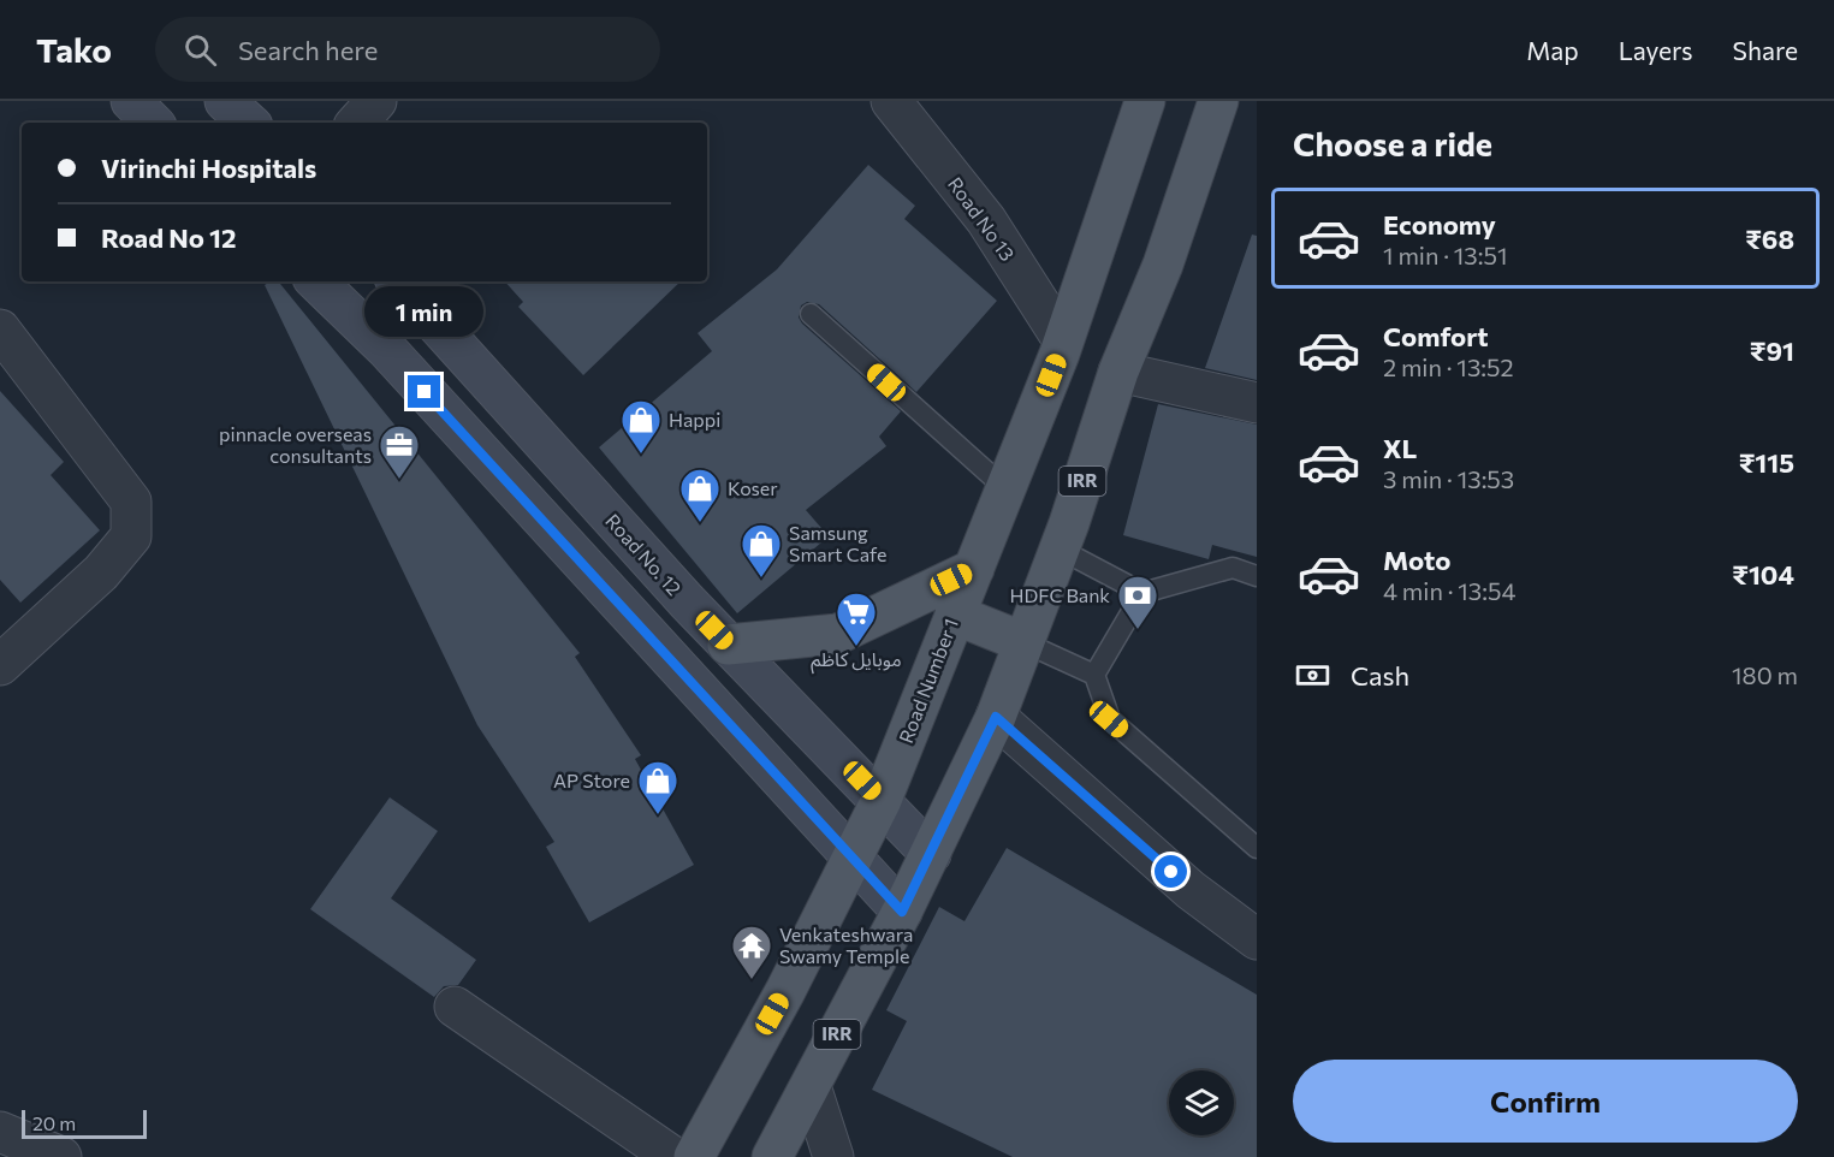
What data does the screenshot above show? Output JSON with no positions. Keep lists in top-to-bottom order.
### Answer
{
  "streets": {
    "main road": ["IRR", "Road No. 12", "Road Number 1"],
    "street": ["Road No 13"]
  },
  "crossings": [
    ["Road No 13", "Road Number 1"],
    ["IRR", "Road No. 12"],
    ["Road No. 12", "Road Number 1"]
  ],
  "places": {
    "shop": [
      "Happi",
      "Koser",
      "Samsung Smart Cafe",
      "AP Store"
    ],
    "office": ["pinnacle overseas consultants"],
    "bank": ["HDFC Bank"],
    "supermarket": ["موبايل كاظم"],
    "temple": ["Venkateshwara Swamy Temple"]
  },
  "scale_bar": "20 m",
  "page": {
    "header": "Tako",
    "search": "Search here",
    "nav": ["Map", "Layers", "Share"],
    "heading": "Choose a ride",
    "banner": ["Virinchi Hospitals", "Road No 12"],
    "list": [
      {
        "name": "Economy",
        "note": "1 min · 13:51",
        "value": "₹68"
      },
      {
        "name": "Comfort",
        "note": "2 min · 13:52",
        "value": "₹91"
      },
      {
        "name": "XL",
        "note": "3 min · 13:53",
        "value": "₹115"
      },
      {
        "name": "Moto",
        "note": "4 min · 13:54",
        "value": "₹104"
      }
    ],
    "bubble": "1 min",
    "pay": ["Cash", "180 m"],
    "buttons": "Confirm",
    "scale": "20 m"
  }
}
